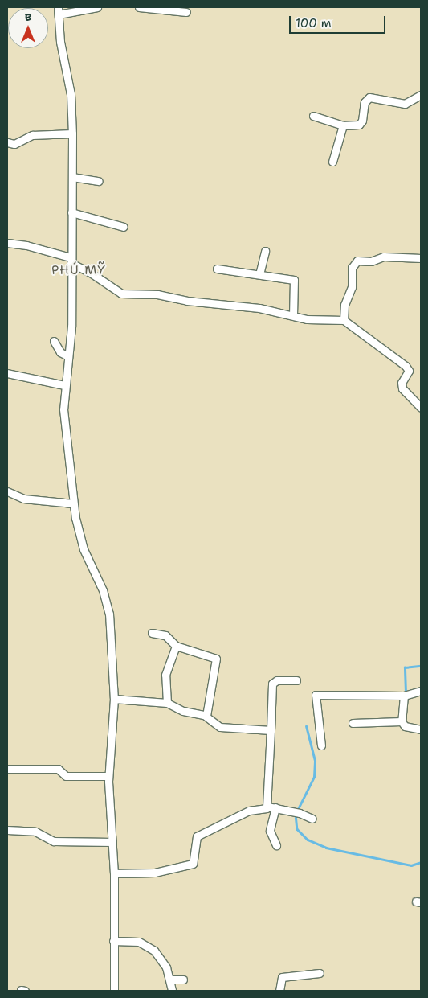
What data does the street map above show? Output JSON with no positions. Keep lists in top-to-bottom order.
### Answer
{
  "districts": ["PHÚ MỸ"],
  "scale_bar": "100 m",
  "north": "top"
}
